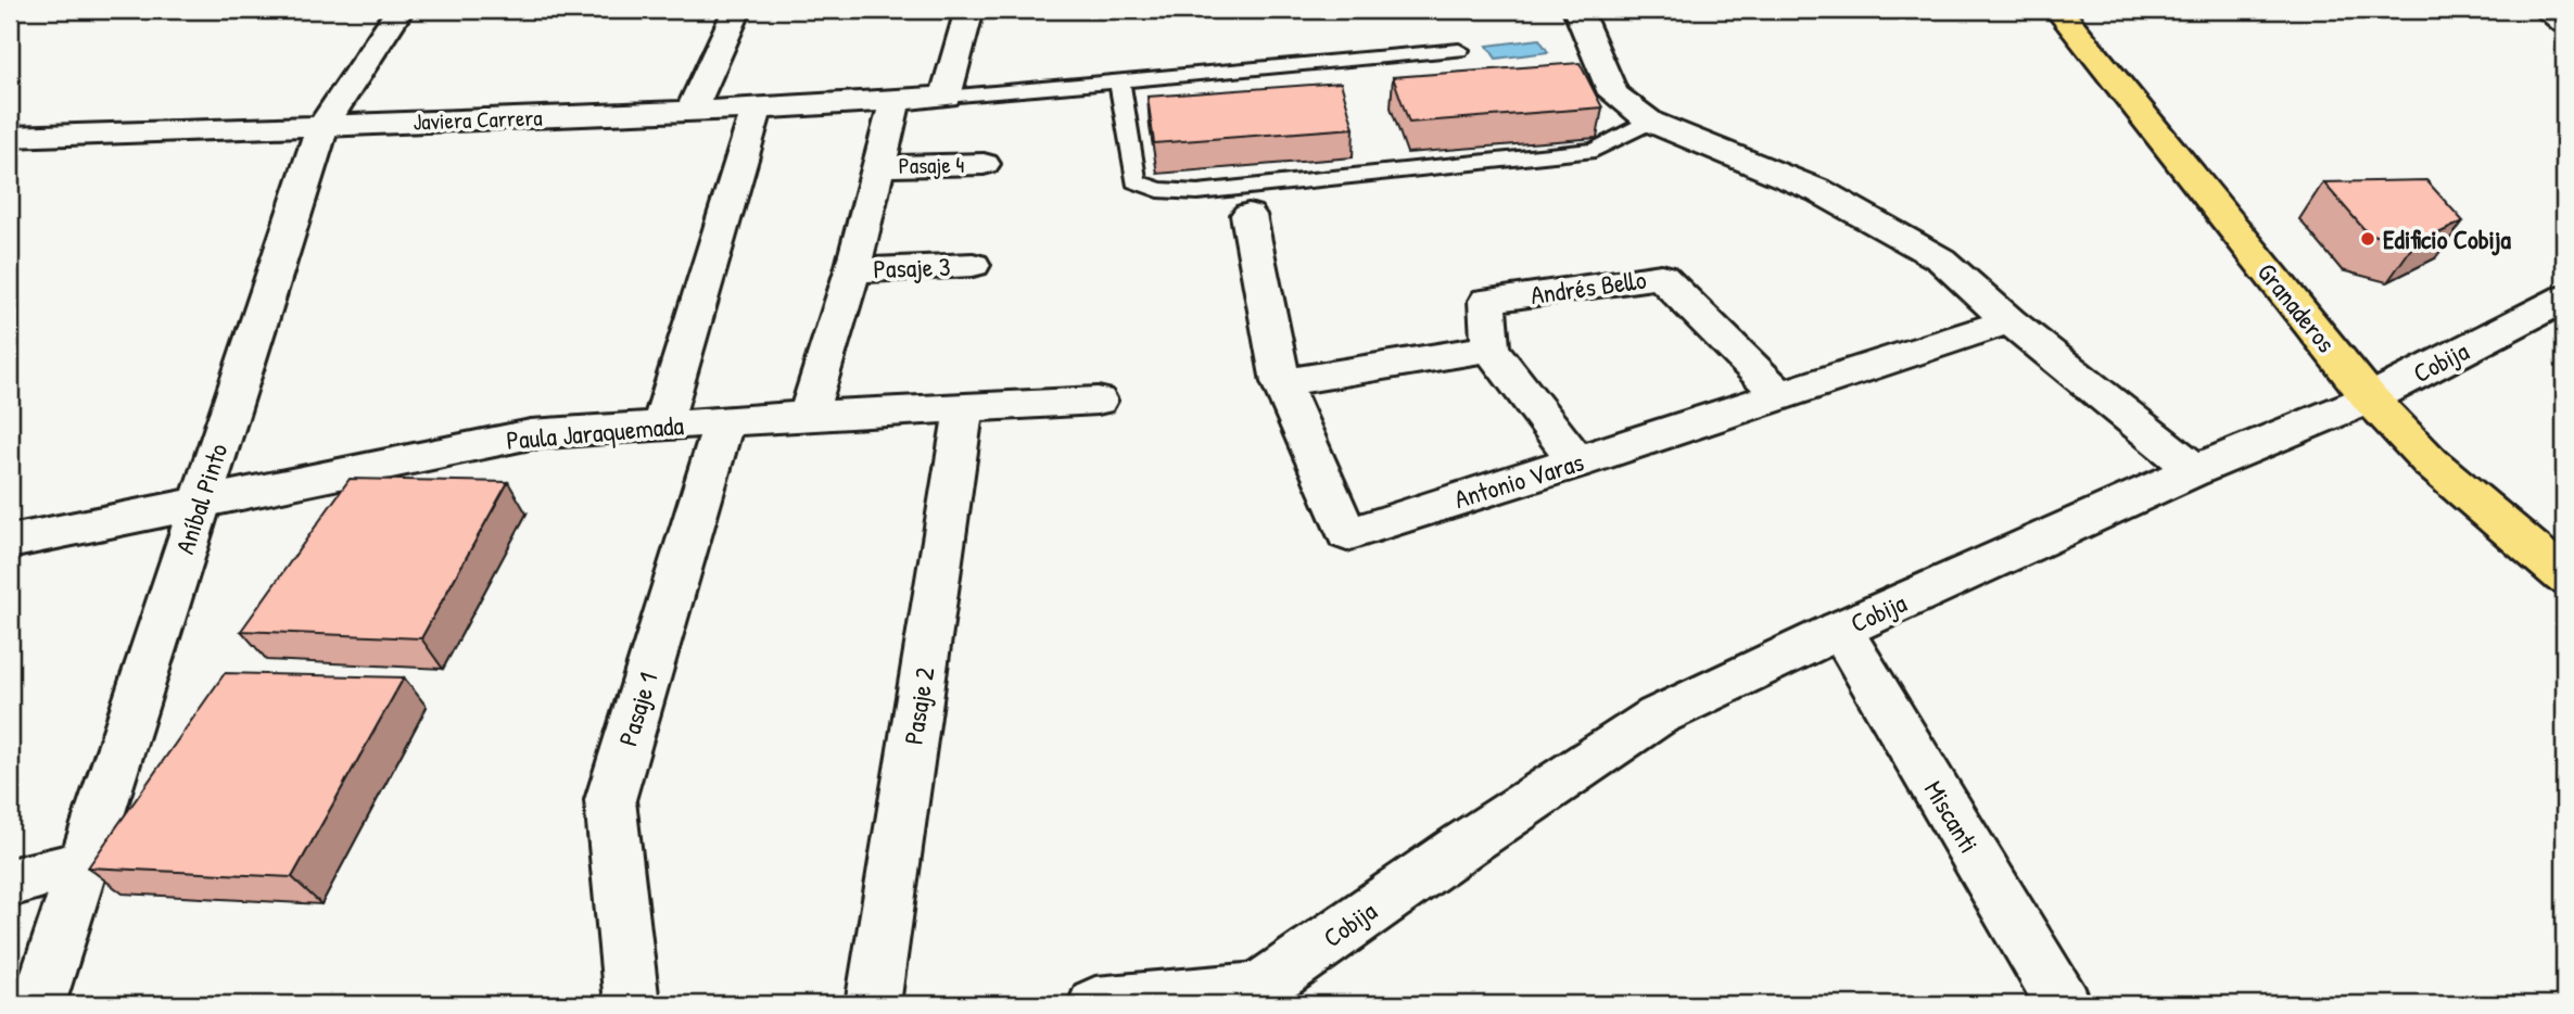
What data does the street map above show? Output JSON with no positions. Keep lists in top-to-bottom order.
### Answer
{
  "streets": {
    "main road": ["Granaderos"],
    "street": [
      "Javiera Carrera",
      "Pasaje 4",
      "Pasaje 3",
      "Andrés Bello",
      "Cobija",
      "Paula Jaraquemada",
      "Antonio Varas",
      "Aníbal Pinto",
      "Pasaje 2",
      "Pasaje 1",
      "Miscanti"
    ]
  },
  "crossings": [
    ["Javiera Carrera", "Aníbal Pinto"],
    ["Andrés Bello", "Antonio Varas"],
    ["Granaderos", "Cobija"],
    ["Cobija", "Miscanti"],
    ["Paula Jaraquemada", "Aníbal Pinto"],
    ["Paula Jaraquemada", "Pasaje 2"],
    ["Paula Jaraquemada", "Pasaje 1"]
  ],
  "places": ["Edificio Cobija"]
}
